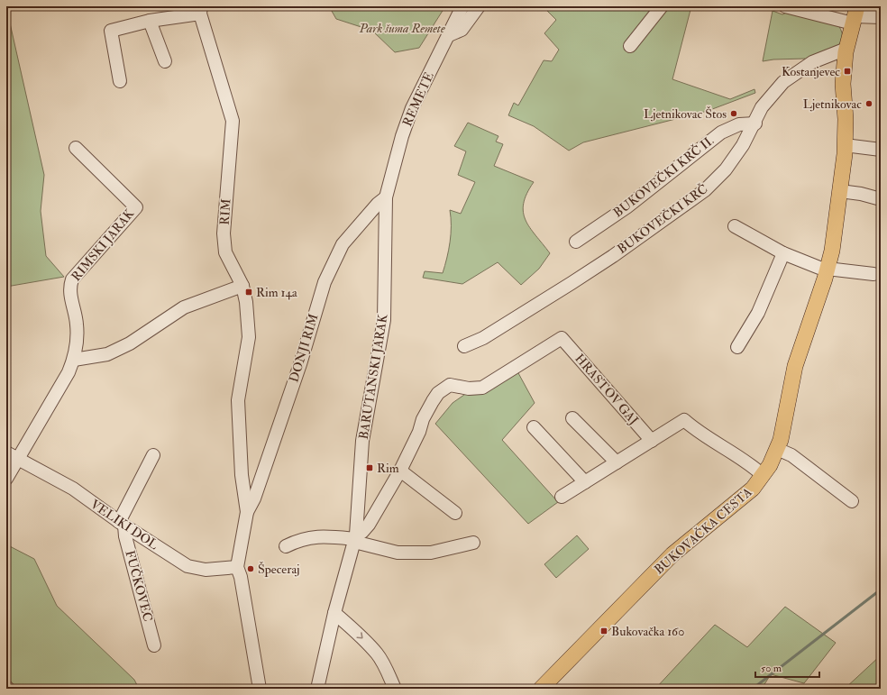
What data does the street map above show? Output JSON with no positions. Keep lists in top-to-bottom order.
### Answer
{
  "streets": {
    "main road": ["BUKOVAČKA CESTA"],
    "street": [
      "REMETE",
      "BUKOVEČKI KRČ II.",
      "RIM",
      "BUKOVEČKI KRČ",
      "RIMSKI JARAK",
      "DONJI RIM",
      "BARUTANSKI JARAK",
      "HRASTOV GAJ",
      "VELIKI DOL",
      "FUČKOVEC"
    ]
  },
  "crossings": [
    ["REMETE", "DONJI RIM"],
    ["REMETE", "BARUTANSKI JARAK"],
    ["BUKOVEČKI KRČ II.", "BUKOVEČKI KRČ"],
    ["RIM", "DONJI RIM"],
    ["RIM", "VELIKI DOL"],
    ["BUKOVEČKI KRČ", "BUKOVAČKA CESTA"],
    ["RIMSKI JARAK", "VELIKI DOL"],
    ["DONJI RIM", "BARUTANSKI JARAK"],
    ["VELIKI DOL", "FUČKOVEC"]
  ],
  "parks": ["Park šuma Remete"],
  "places": {
    "transit": [
      "Kostanjevec",
      "Rim 14a",
      "Rim",
      "Bukovačka 160"
    ],
    "other": ["Ljetnikovac", "Ljetnikovac Štos", "Špeceraj"]
  },
  "scale_bar": "50 m"
}
